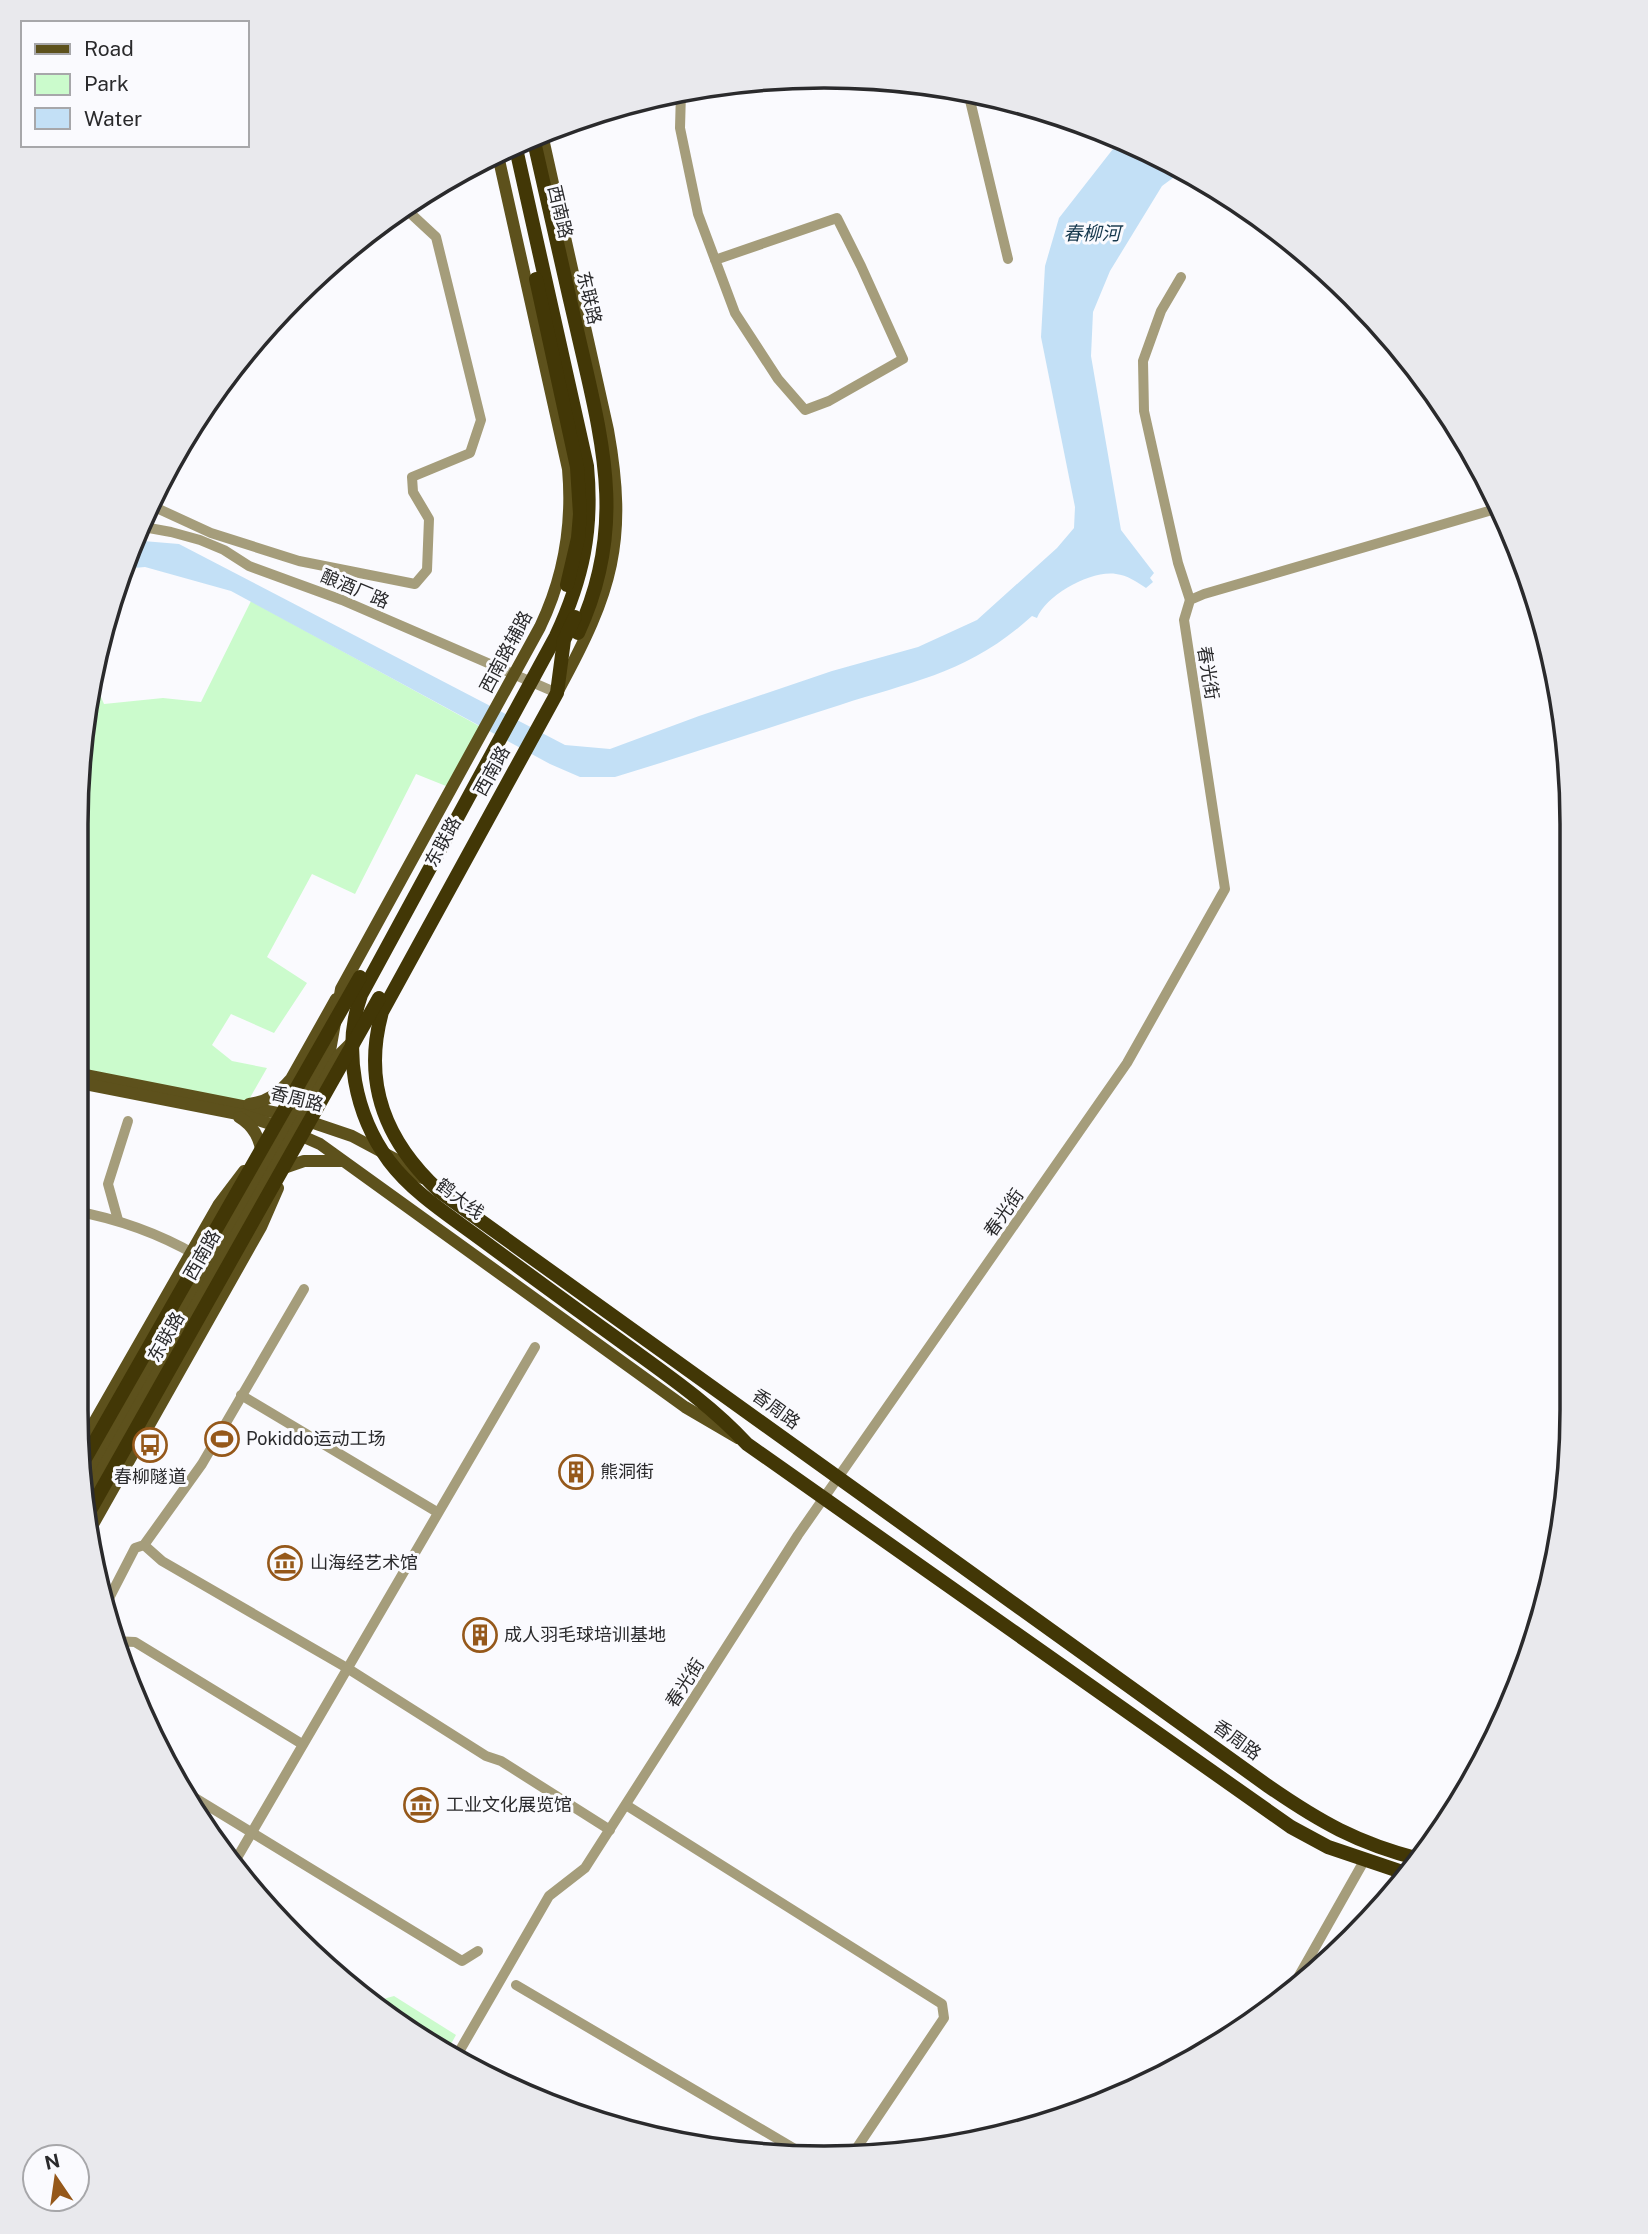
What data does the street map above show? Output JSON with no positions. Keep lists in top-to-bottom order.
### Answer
{
  "streets": {
    "highway": [
      "西南路",
      "东联路",
      "香周路",
      "鹤大线"
    ],
    "main road": ["西南路辅路"],
    "street": ["酿酒厂路", "春光街"]
  },
  "crossings": [
    ["西南路", "东联路"],
    ["西南路", "酿酒厂路"],
    ["西南路", "西南路辅路"],
    ["西南路", "香周路"],
    ["西南路", "鹤大线"],
    ["东联路", "香周路"],
    ["酿酒厂路", "西南路辅路"],
    ["西南路辅路", "香周路"],
    ["春光街", "香周路"],
    ["香周路", "鹤大线"]
  ],
  "water": ["春柳河"],
  "places": {
    "sports": ["Pokiddo运动工场"],
    "bus stop": ["春柳隧道"],
    "building": ["熊洞街", "成人羽毛球培训基地"],
    "museum": ["山海经艺术馆", "工业文化展览馆"]
  },
  "legend": ["Road", "Park", "Water"],
  "north": "top"
}
